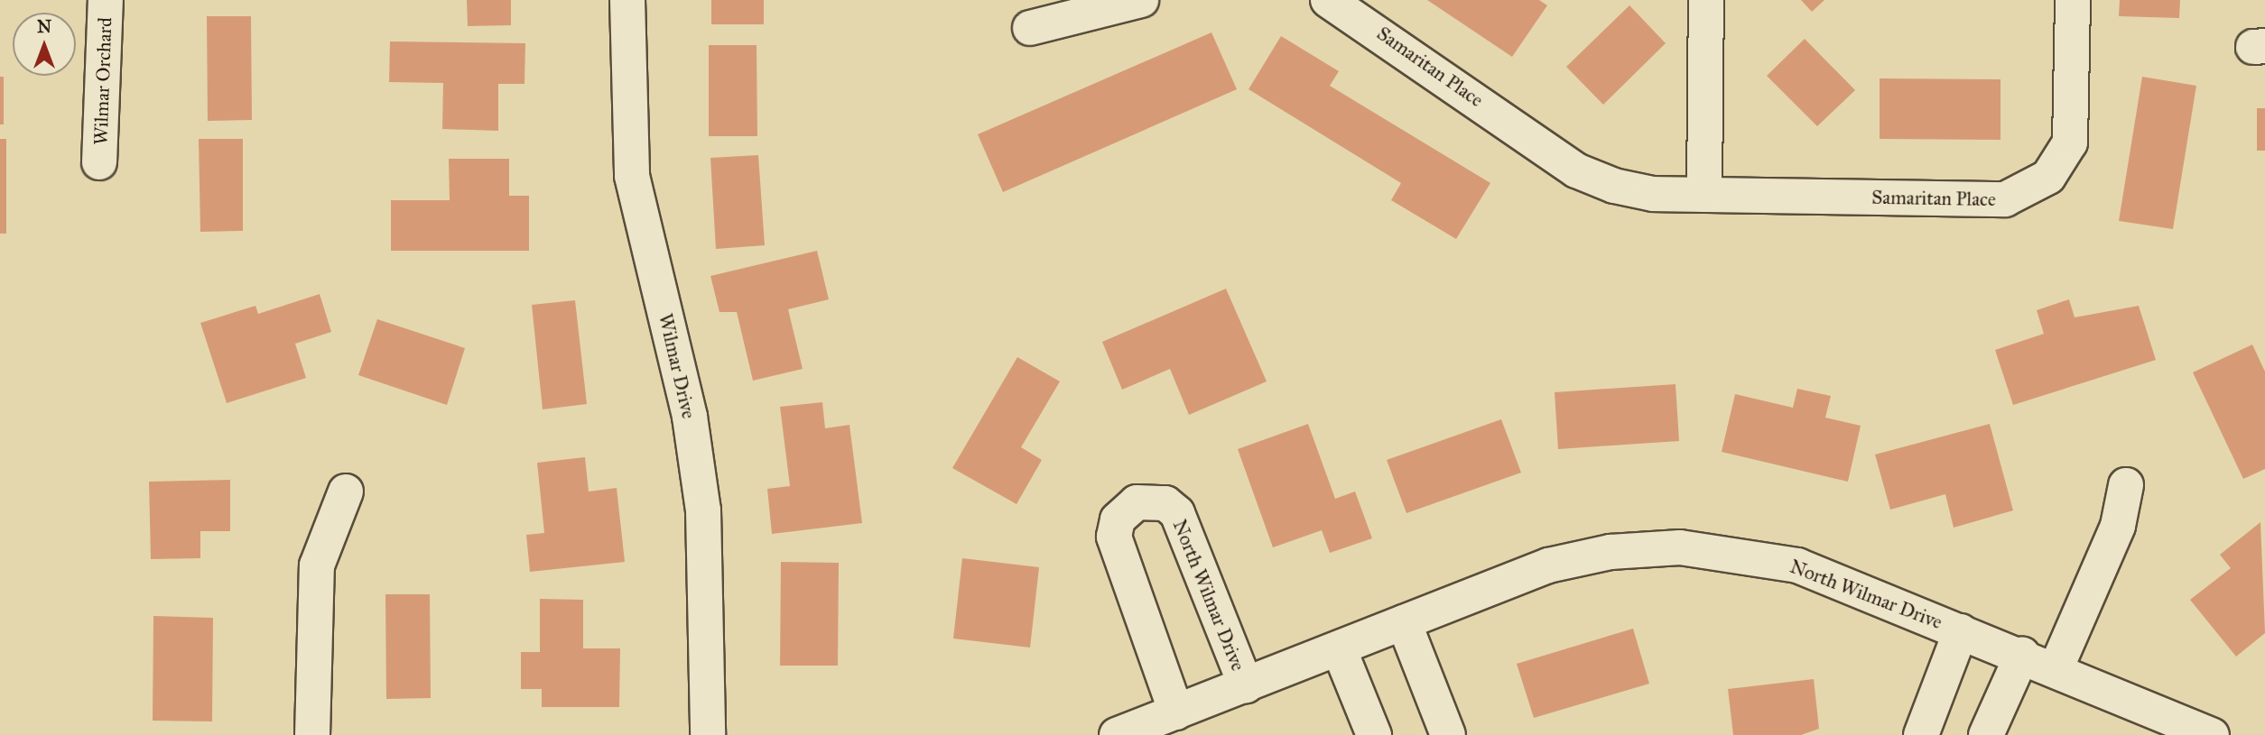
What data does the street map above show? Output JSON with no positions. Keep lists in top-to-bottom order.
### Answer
{
  "streets": {
    "street": [
      "Samaritan Place",
      "Wilmar Orchard",
      "Wilmar Drive",
      "North Wilmar Drive"
    ]
  },
  "north": "top"
}
